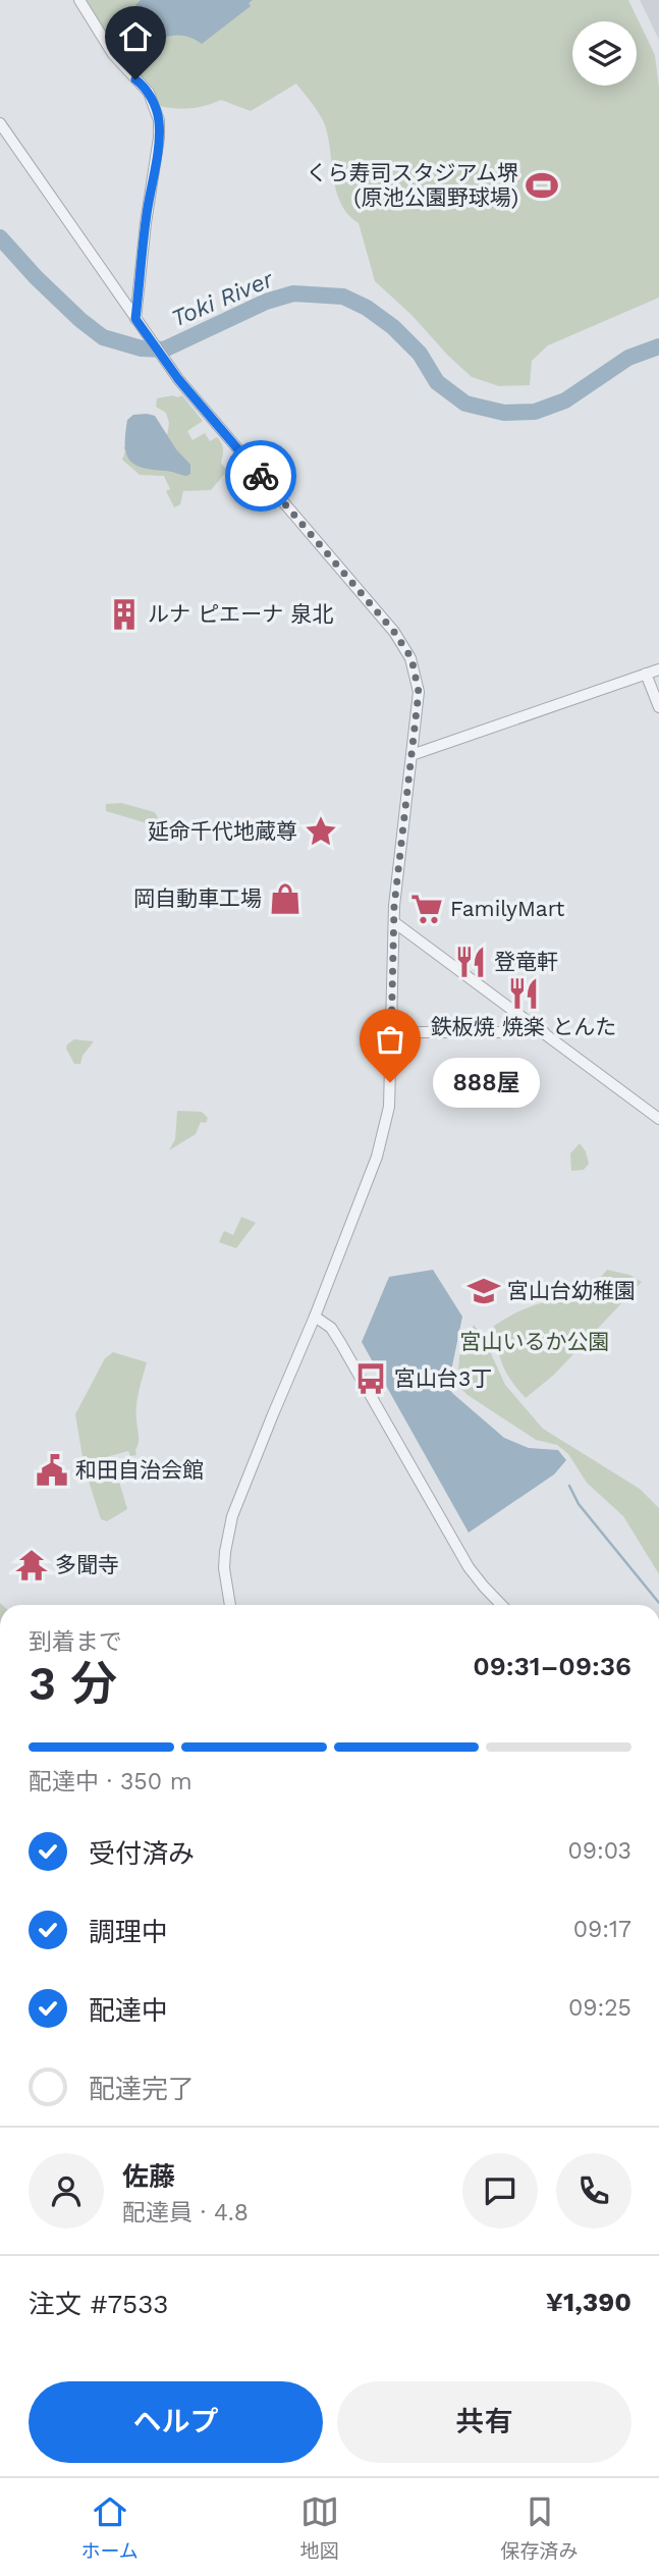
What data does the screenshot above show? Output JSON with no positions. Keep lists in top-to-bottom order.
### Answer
{
  "water": ["Toki River"],
  "parks": ["宮山いるか公園"],
  "places": {
    "sports": ["くら寿司スタジアム堺 (原池公園野球場)"],
    "building": ["ルナ ピエーナ 泉北"],
    "place": ["延命千代地蔵尊"],
    "shop": ["岡自動車工場"],
    "supermarket": ["FamilyMart"],
    "restaurant": ["登竜軒", "鉄板焼 焼楽 とんた"],
    "other": ["888屋"],
    "school or university": ["宮山台幼稚園"],
    "bus stop": ["宮山台3丁"],
    "public building": ["和田自治会館"],
    "temple": ["多聞寺"]
  },
  "page": {
    "bubble": "888屋",
    "heading": ["3 分", "到着まで", "09:31–09:36"],
    "panel": [
      "佐藤",
      "配達員 · 4.8",
      "注文 #7533",
      "¥1,390"
    ],
    "bar": "配達中 · 350 m",
    "list": [
      ["受付済み", "09:03"],
      ["調理中", "09:17"],
      ["配達中", "09:25"],
      "配達完了"
    ],
    "buttons": ["ヘルプ", "共有"],
    "tabs": ["ホーム", "地図", "保存済み"]
  }
}
